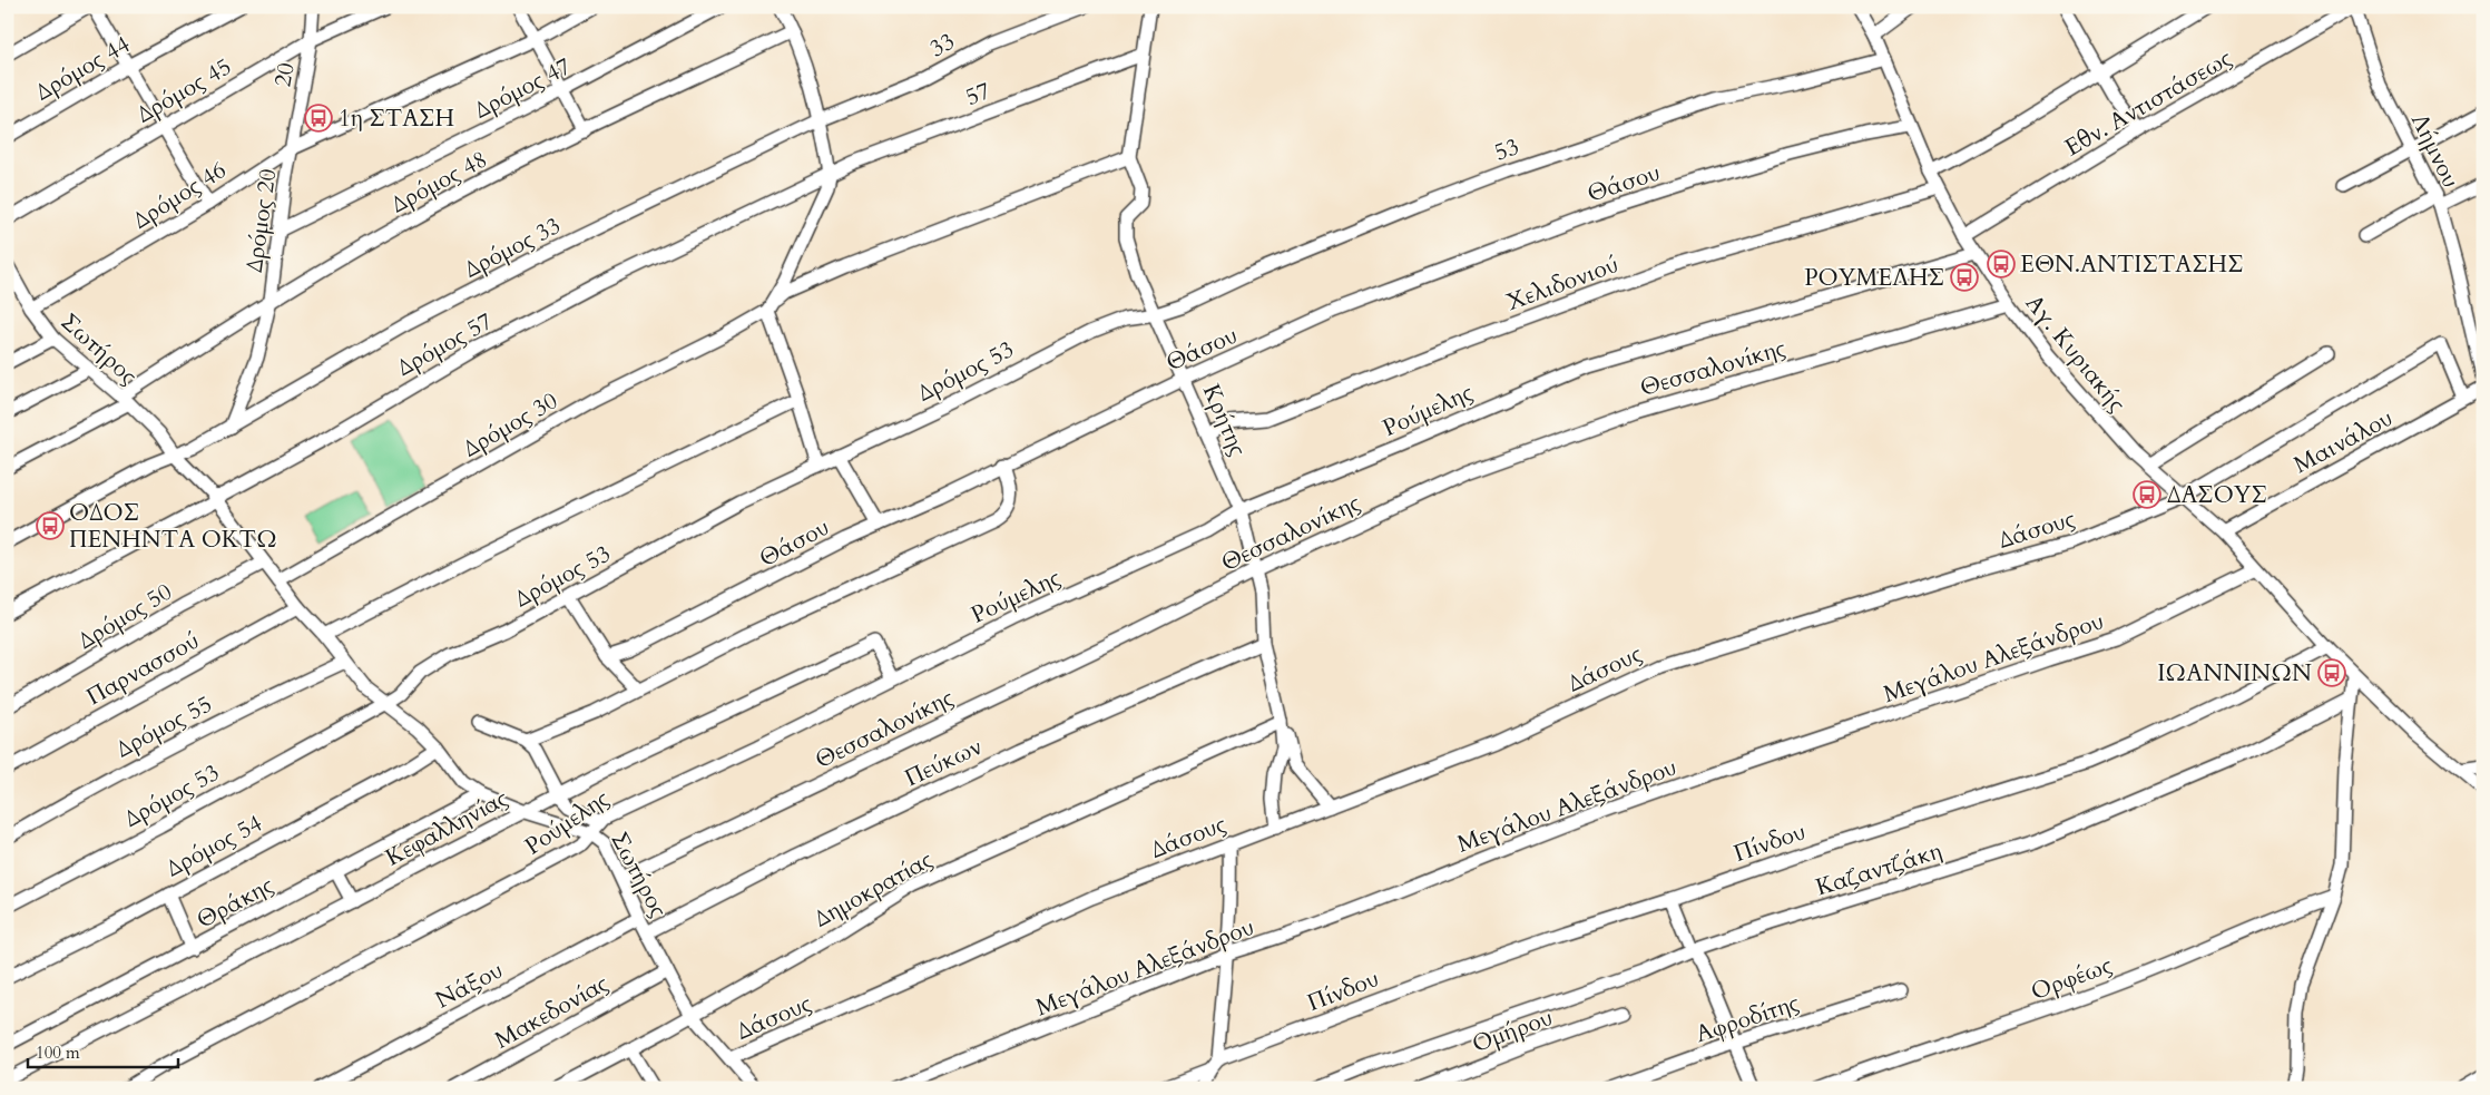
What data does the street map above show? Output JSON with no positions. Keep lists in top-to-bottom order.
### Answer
{
  "streets": {
    "street": [
      "33",
      "Δρόμος 44",
      "20",
      "Δρόμος 47",
      "Δρόμος 45",
      "57",
      "Εθν. Αντιστάσεως",
      "53",
      "Λήμνου",
      "Δρόμος 48",
      "Θάσου",
      "Δρόμος 46",
      "Δρόμος 20",
      "Δρόμος 33",
      "Χελιδονιού",
      "Δρόμος 57",
      "Σωτήρος",
      "Αγ. Κυριακής",
      "Θεσσαλονίκης",
      "Δρόμος 53",
      "Ρούμελης",
      "Κρήτης",
      "Δρόμος 30",
      "Μαινάλου",
      "Δάσους",
      "Δρόμος 50",
      "Μεγάλου Αλεξάνδρου",
      "Παρνασσού",
      "Δρόμος 55",
      "Πεύκων",
      "Κεφαλληνίας",
      "Πίνδου",
      "Δρόμος 54",
      "Καζαντζάκη",
      "Δημοκρατίας",
      "Θράκης",
      "Ορφέως",
      "Νάξου",
      "Μακεδονίας",
      "Αφροδίτης",
      "Ομήρου"
    ]
  },
  "crossings": [
    ["33", "Δρόμος 33"],
    ["20", "Δρόμος 45"],
    ["20", "Δρόμος 46"],
    ["20", "Δρόμος 20"],
    ["Δρόμος 47", "Δρόμος 20"],
    ["57", "Δρόμος 57"],
    ["57", "Κρήτης"],
    ["Εθν. Αντιστάσεως", "Λήμνου"],
    ["Εθν. Αντιστάσεως", "Αγ. Κυριακής"],
    ["53", "Αγ. Κυριακής"],
    ["53", "Δρόμος 53"],
    ["53", "Κρήτης"],
    ["Δρόμος 48", "Δρόμος 20"],
    ["Δρόμος 48", "Σωτήρος"],
    ["Θάσου", "Αγ. Κυριακής"],
    ["Θάσου", "Κρήτης"],
    ["Δρόμος 46", "Δρόμος 20"],
    ["Δρόμος 46", "Σωτήρος"],
    ["Δρόμος 33", "Σωτήρος"],
    ["Χελιδονιού", "Αγ. Κυριακής"],
    ["Χελιδονιού", "Κρήτης"],
    ["Δρόμος 57", "Σωτήρος"],
    ["Σωτήρος", "Θεσσαλονίκης"],
    ["Σωτήρος", "Δρόμος 53"],
    ["Σωτήρος", "Ρούμελης"],
    ["Σωτήρος", "Δρόμος 30"],
    ["Σωτήρος", "Δάσους"],
    ["Σωτήρος", "Δρόμος 50"],
    ["Σωτήρος", "Παρνασσού"],
    ["Σωτήρος", "Δρόμος 55"],
    ["Σωτήρος", "Πεύκων"],
    ["Σωτήρος", "Κεφαλληνίας"],
    ["Σωτήρος", "Δρόμος 54"],
    ["Σωτήρος", "Δημοκρατίας"],
    ["Σωτήρος", "Θράκης"],
    ["Σωτήρος", "Νάξου"],
    ["Σωτήρος", "Μακεδονίας"],
    ["Αγ. Κυριακής", "Θεσσαλονίκης"],
    ["Αγ. Κυριακής", "Ρούμελης"],
    ["Αγ. Κυριακής", "Μαινάλου"],
    ["Αγ. Κυριακής", "Δάσους"],
    ["Αγ. Κυριακής", "Μεγάλου Αλεξάνδρου"],
    ["Αγ. Κυριακής", "Πίνδου"],
    ["Θεσσαλονίκης", "Κρήτης"],
    ["Δρόμος 53", "Κρήτης"],
    ["Ρούμελης", "Κρήτης"],
    ["Ρούμελης", "Κεφαλληνίας"],
    ["Κρήτης", "Δρόμος 30"],
    ["Κρήτης", "Δάσους"],
    ["Κρήτης", "Πεύκων"],
    ["Κρήτης", "Δημοκρατίας"],
    ["Μαινάλου", "Δάσους"]
  ],
  "places": {
    "bus stop": [
      "1η ΣΤΑΣΗ",
      "ΕΘΝ.ΑΝΤΙΣΤΑΣΗΣ",
      "ΡΟΥΜΕΛΗΣ",
      "ΔΑΣΟΥΣ",
      "ΟΔΟΣ ΠΕΝΗΝΤΑ ΟΚΤΩ",
      "ΙΩΑΝΝΙΝΩΝ"
    ]
  },
  "scale_bar": "100 m"
}
